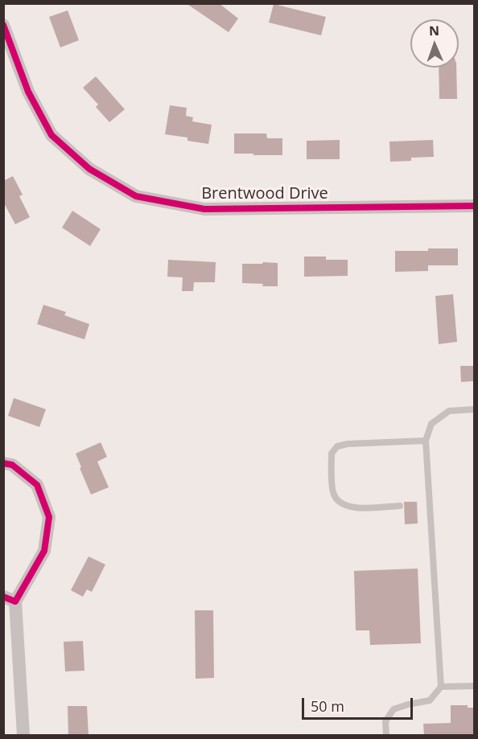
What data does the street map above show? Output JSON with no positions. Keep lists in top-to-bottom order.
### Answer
{
  "streets": {
    "street": ["Brentwood Drive"]
  },
  "scale_bar": "50 m",
  "north": "top"
}
